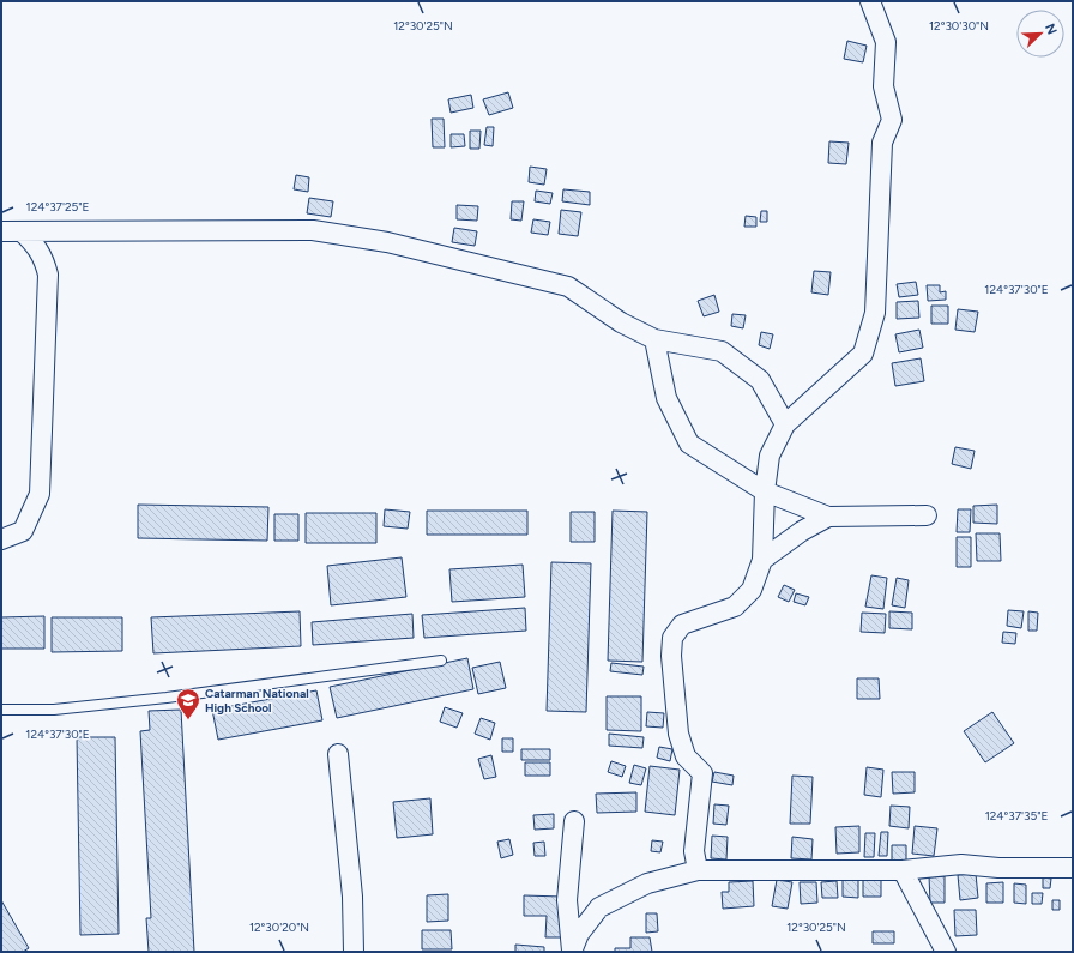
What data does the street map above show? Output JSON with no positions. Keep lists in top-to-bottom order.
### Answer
{
  "places": {
    "school or university": ["Catarman National High School"]
  },
  "north": "top right",
  "coordinates": [
    "12°30'30\"N",
    "12°30'25\"N",
    "124°37'25\"E",
    "124°37'30\"E",
    "124°37'35\"E",
    "12°30'20\"N"
  ]
}
